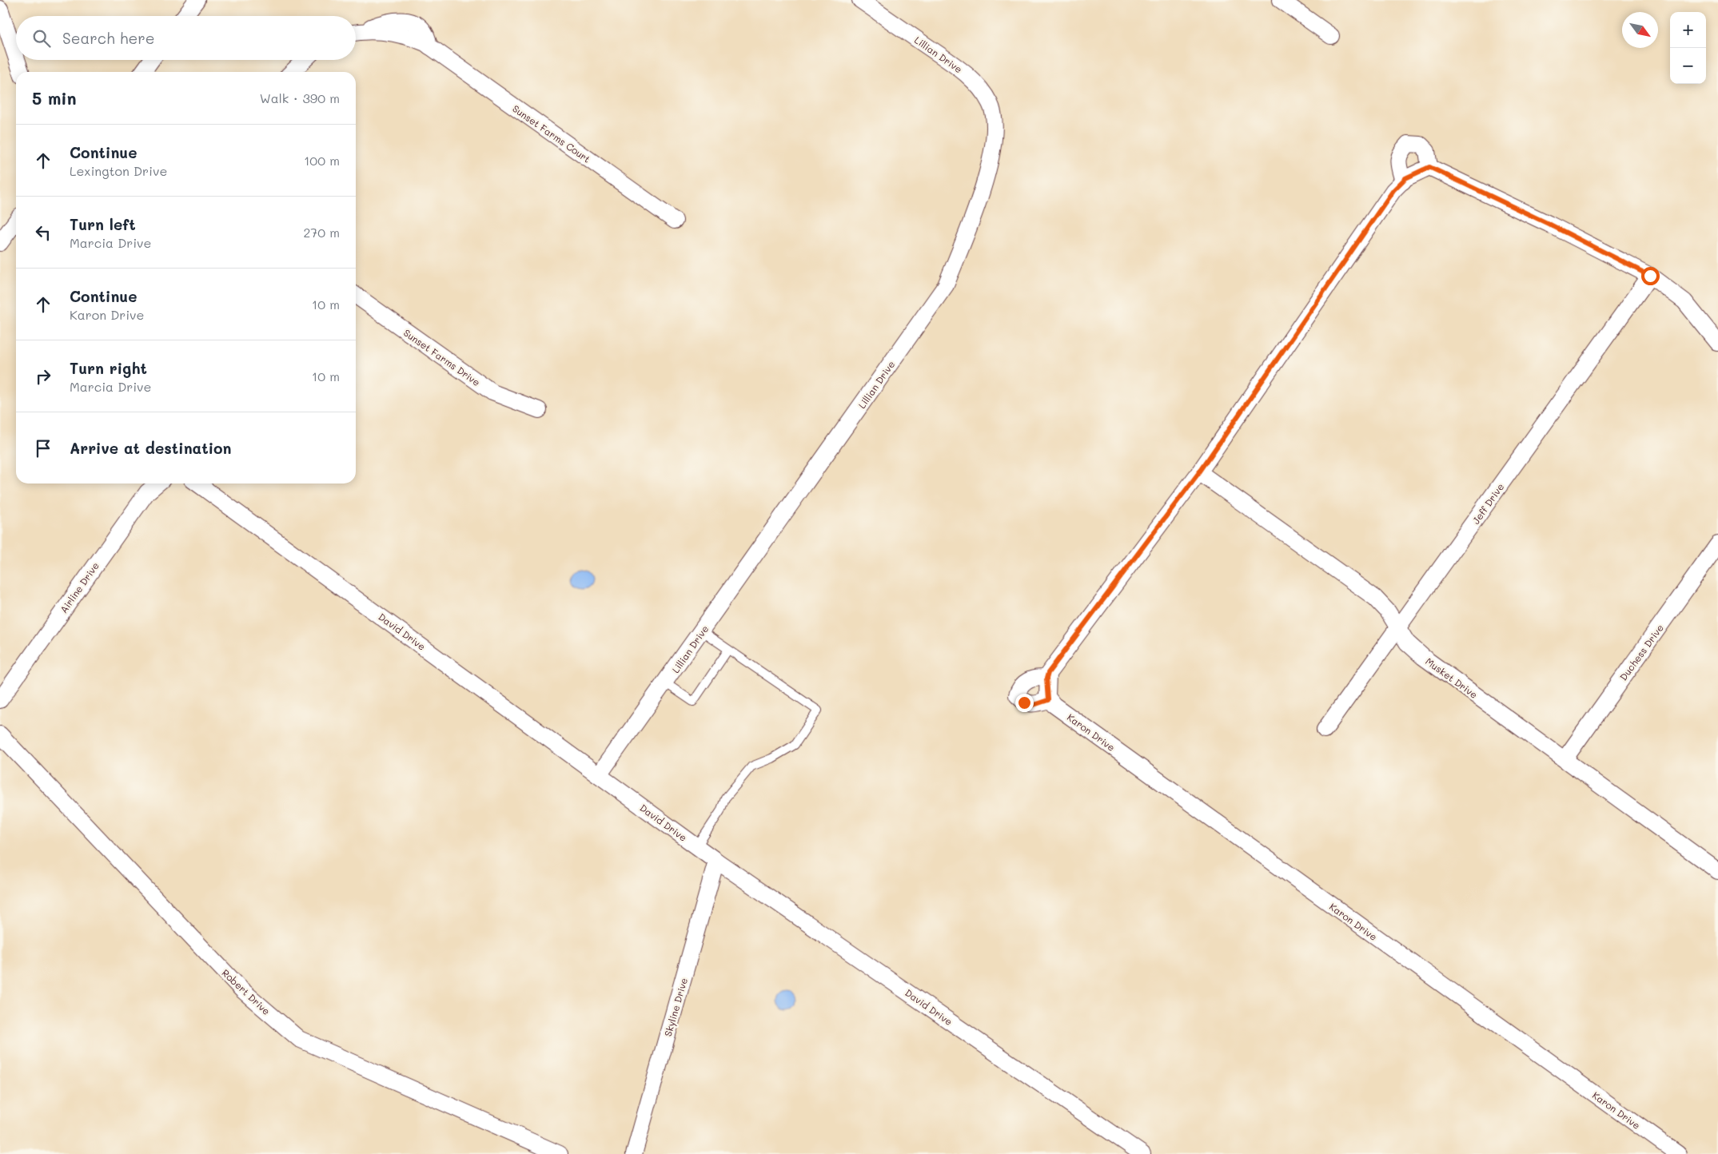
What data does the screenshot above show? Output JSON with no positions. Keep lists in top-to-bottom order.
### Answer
{
  "streets": {
    "street": [
      "Lillian Drive",
      "Sunset Farms Court",
      "Sunset Farms Drive",
      "Jeff Drive",
      "Airline Drive",
      "David Drive",
      "Duchess Drive",
      "Musket Drive",
      "Karon Drive",
      "Robert Drive",
      "Skyline Drive"
    ]
  },
  "crossings": [
    ["Lillian Drive", "David Drive"],
    ["Jeff Drive", "Musket Drive"],
    ["David Drive", "Skyline Drive"],
    ["Duchess Drive", "Musket Drive"]
  ],
  "north": "bottom right",
  "page": {
    "map_buttons": ["+", "−"],
    "search": "Search here",
    "heading": ["5 min", "Walk · 390 m"],
    "list": [
      ["Continue", "Lexington Drive", "100 m"],
      ["Turn left", "Marcia Drive", "270 m"],
      ["Continue", "Karon Drive", "10 m"],
      ["Turn right", "Marcia Drive", "10 m"],
      "Arrive at destination"
    ]
  }
}
